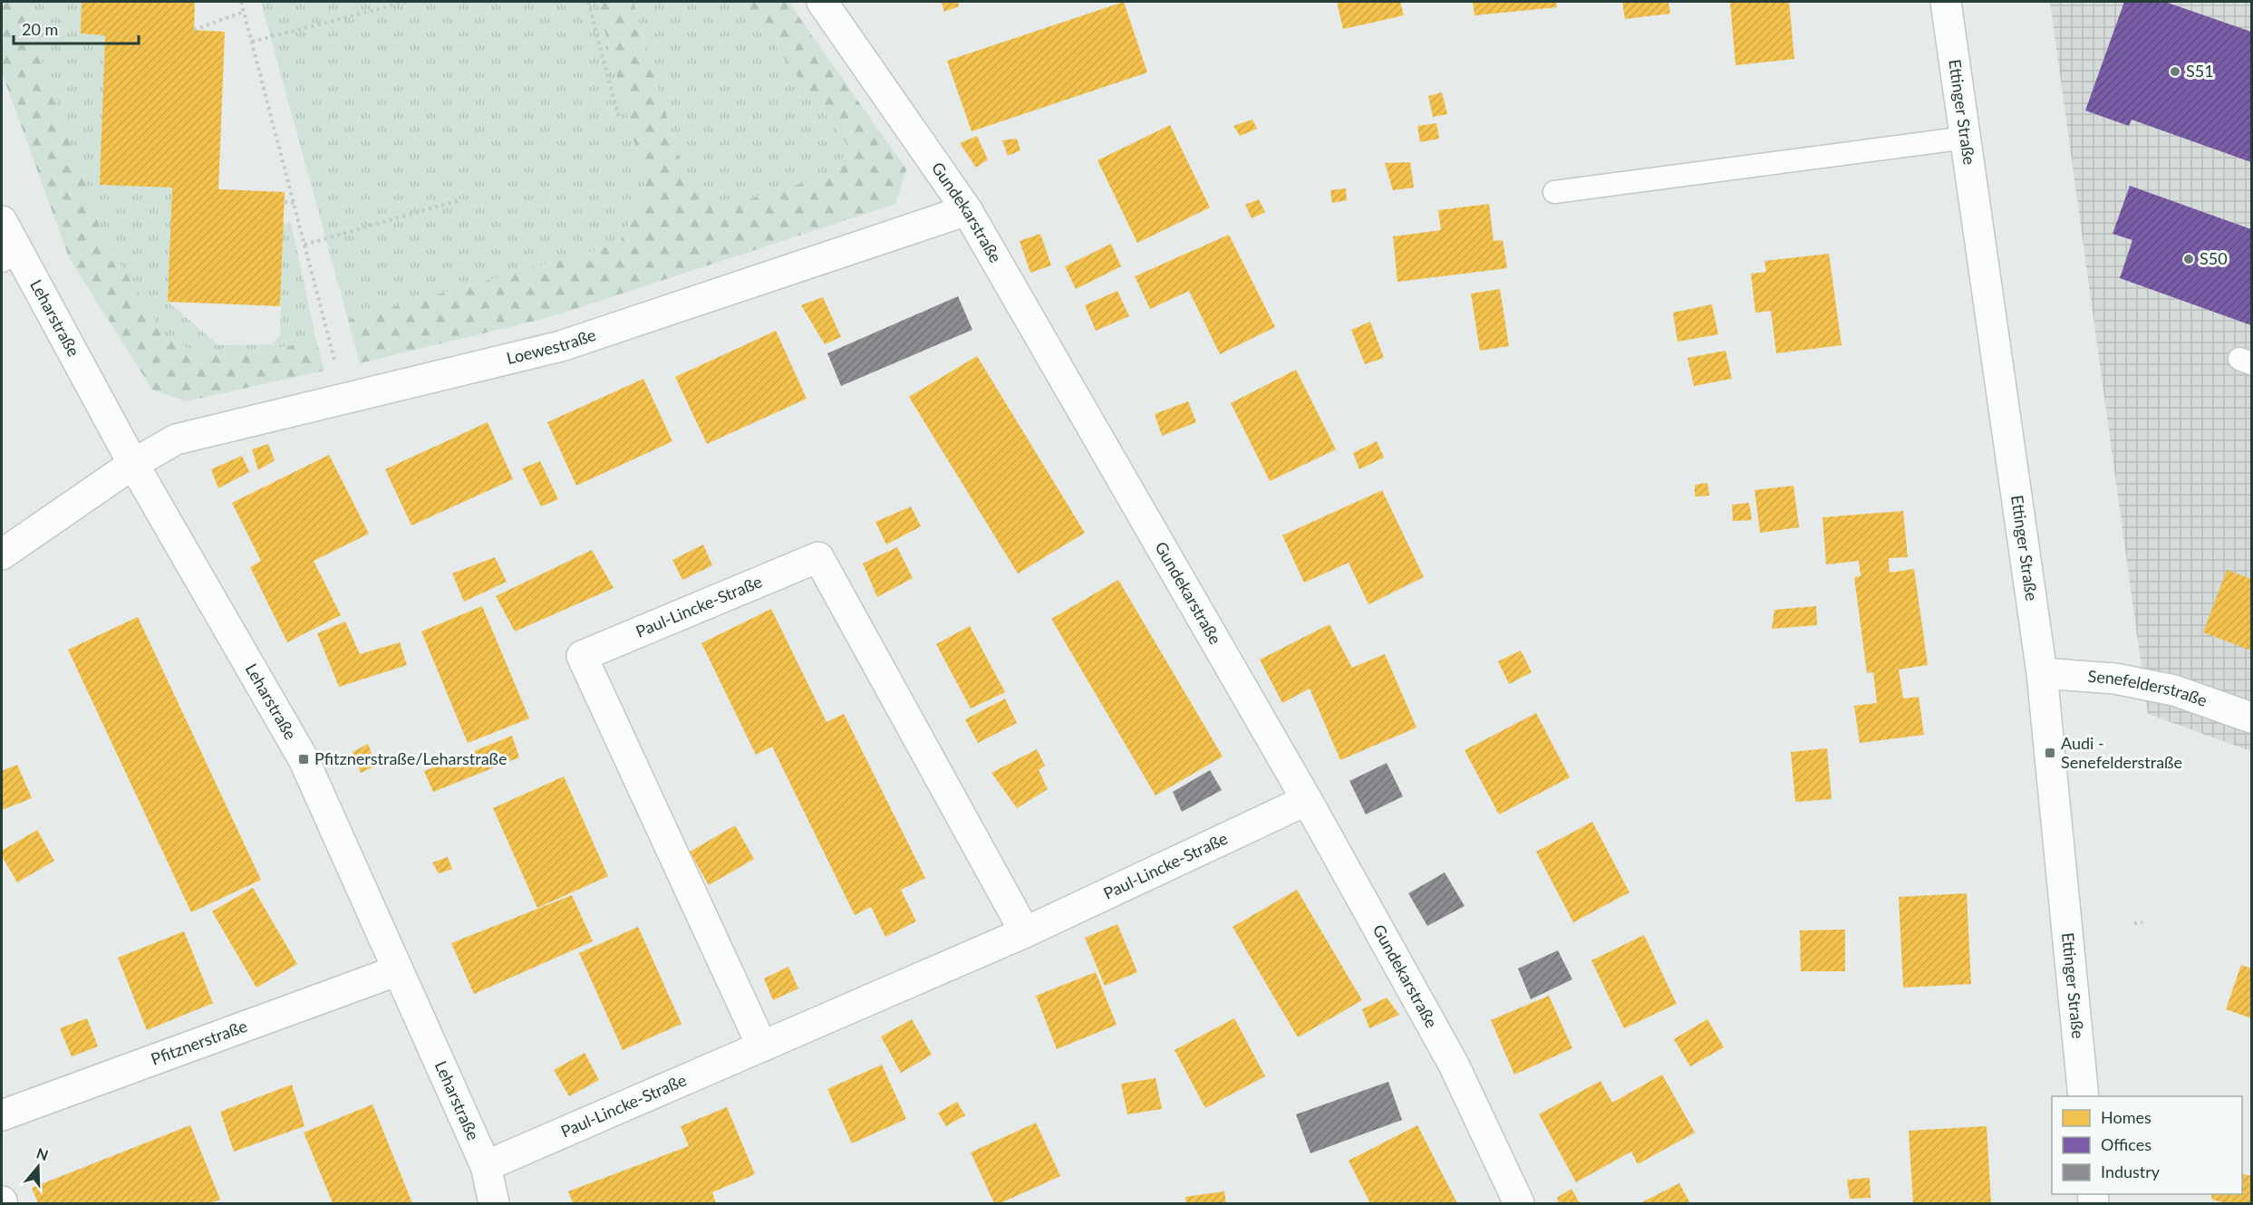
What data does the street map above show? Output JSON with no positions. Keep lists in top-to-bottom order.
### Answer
{
  "streets": {
    "street": [
      "Ettinger Straße",
      "Gundekarstraße",
      "Leharstraße",
      "Loewestraße",
      "Paul-Lincke-Straße",
      "Senefelderstraße",
      "Pfitznerstraße"
    ]
  },
  "crossings": [
    ["Ettinger Straße", "Senefelderstraße"],
    ["Gundekarstraße", "Loewestraße"],
    ["Gundekarstraße", "Paul-Lincke-Straße"],
    ["Leharstraße", "Loewestraße"],
    ["Leharstraße", "Paul-Lincke-Straße"],
    ["Leharstraße", "Pfitznerstraße"]
  ],
  "places": {
    "other": ["S51", "S50"],
    "transit": ["Audi - Senefelderstraße", "Pfitznerstraße/Leharstraße"]
  },
  "legend": ["Homes", "Offices", "Industry"],
  "scale_bar": "20 m",
  "north": "top"
}
